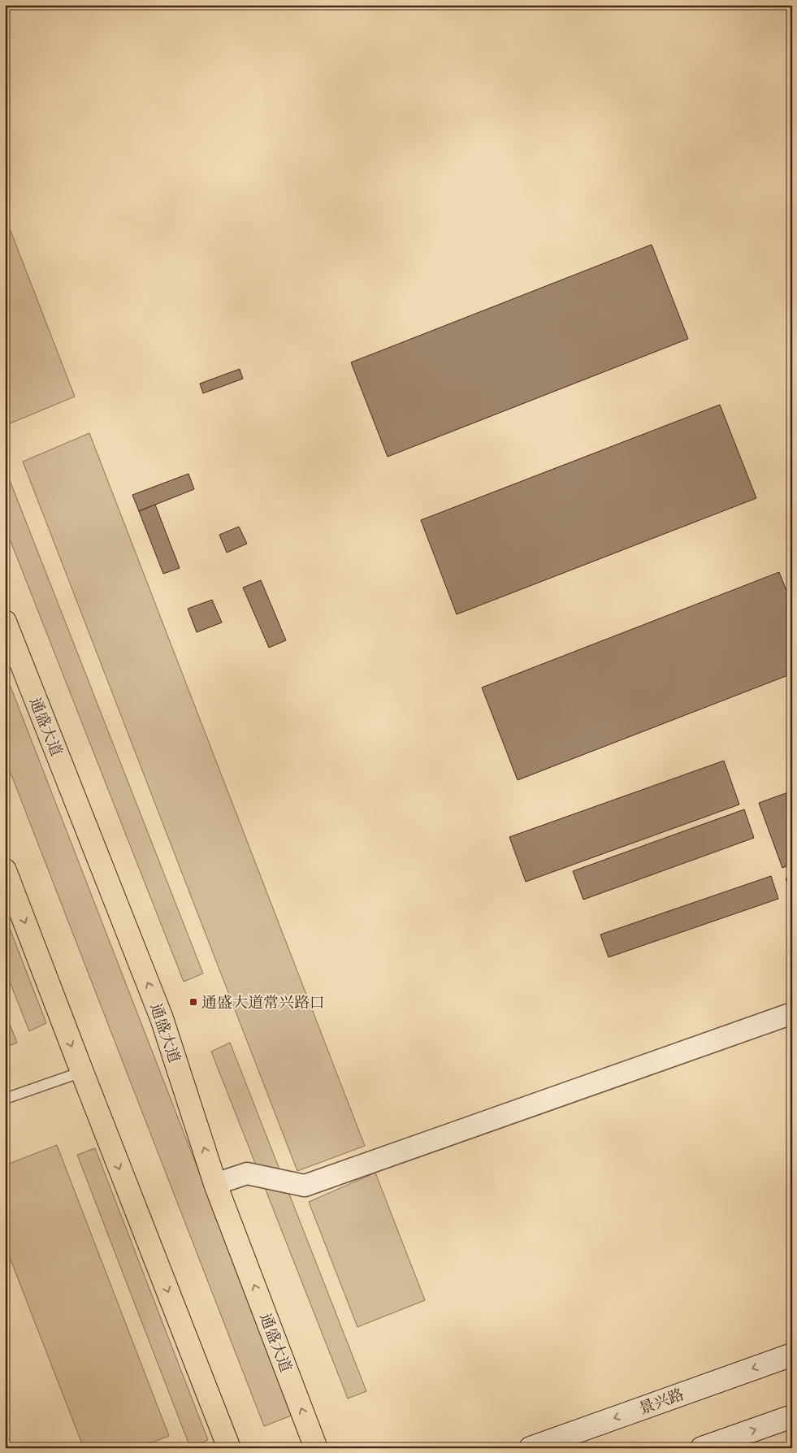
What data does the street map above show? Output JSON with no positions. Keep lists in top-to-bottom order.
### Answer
{
  "streets": {
    "main road": ["通盛大道", "景兴路"]
  },
  "places": {
    "transit": ["通盛大道常兴路口"]
  }
}
